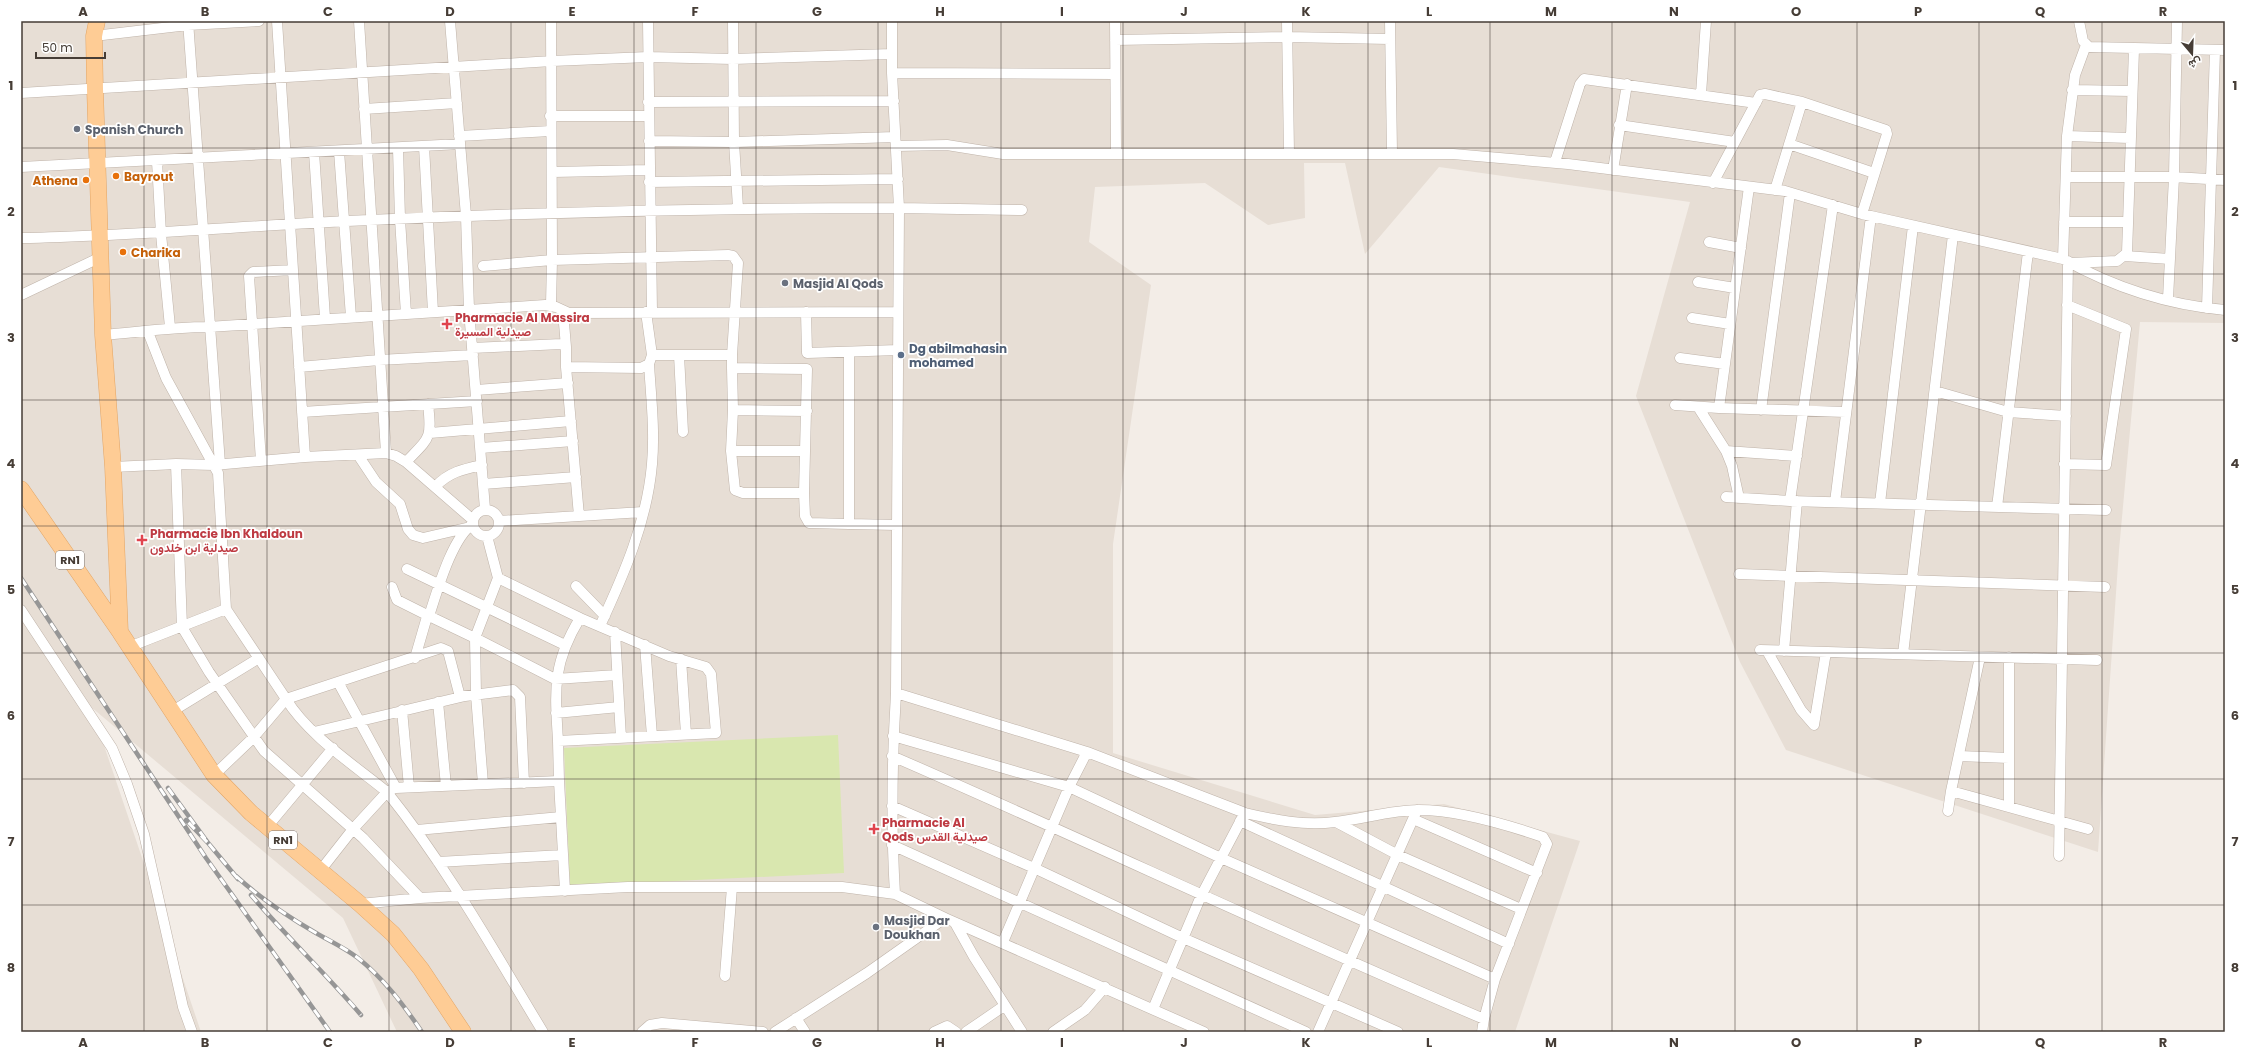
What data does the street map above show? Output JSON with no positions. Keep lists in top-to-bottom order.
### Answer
{
  "streets": {
    "main road": ["RN1"]
  },
  "places": {
    "other": [
      "Spanish Church",
      "Bayrout",
      "Athena",
      "Charika",
      "Masjid Al Qods",
      "Dg abilmahasin mohamed",
      "Masjid Dar Doukhan"
    ],
    "health": ["Pharmacie Al Massira صيدلية المسيرة", "Pharmacie Ibn Khaldoun صيدلية ابن خلدون", "Pharmacie Al Qods صيدلية القدس"]
  },
  "scale_bar": "50 m",
  "north": "bottom",
  "grid": {
    "columns": [
      "A",
      "B",
      "C",
      "D",
      "E",
      "F",
      "G",
      "H",
      "I",
      "J",
      "K",
      "L",
      "M",
      "N",
      "O",
      "P",
      "Q",
      "R"
    ],
    "rows": [
      "1",
      "2",
      "3",
      "4",
      "5",
      "6",
      "7",
      "8"
    ]
  }
}
